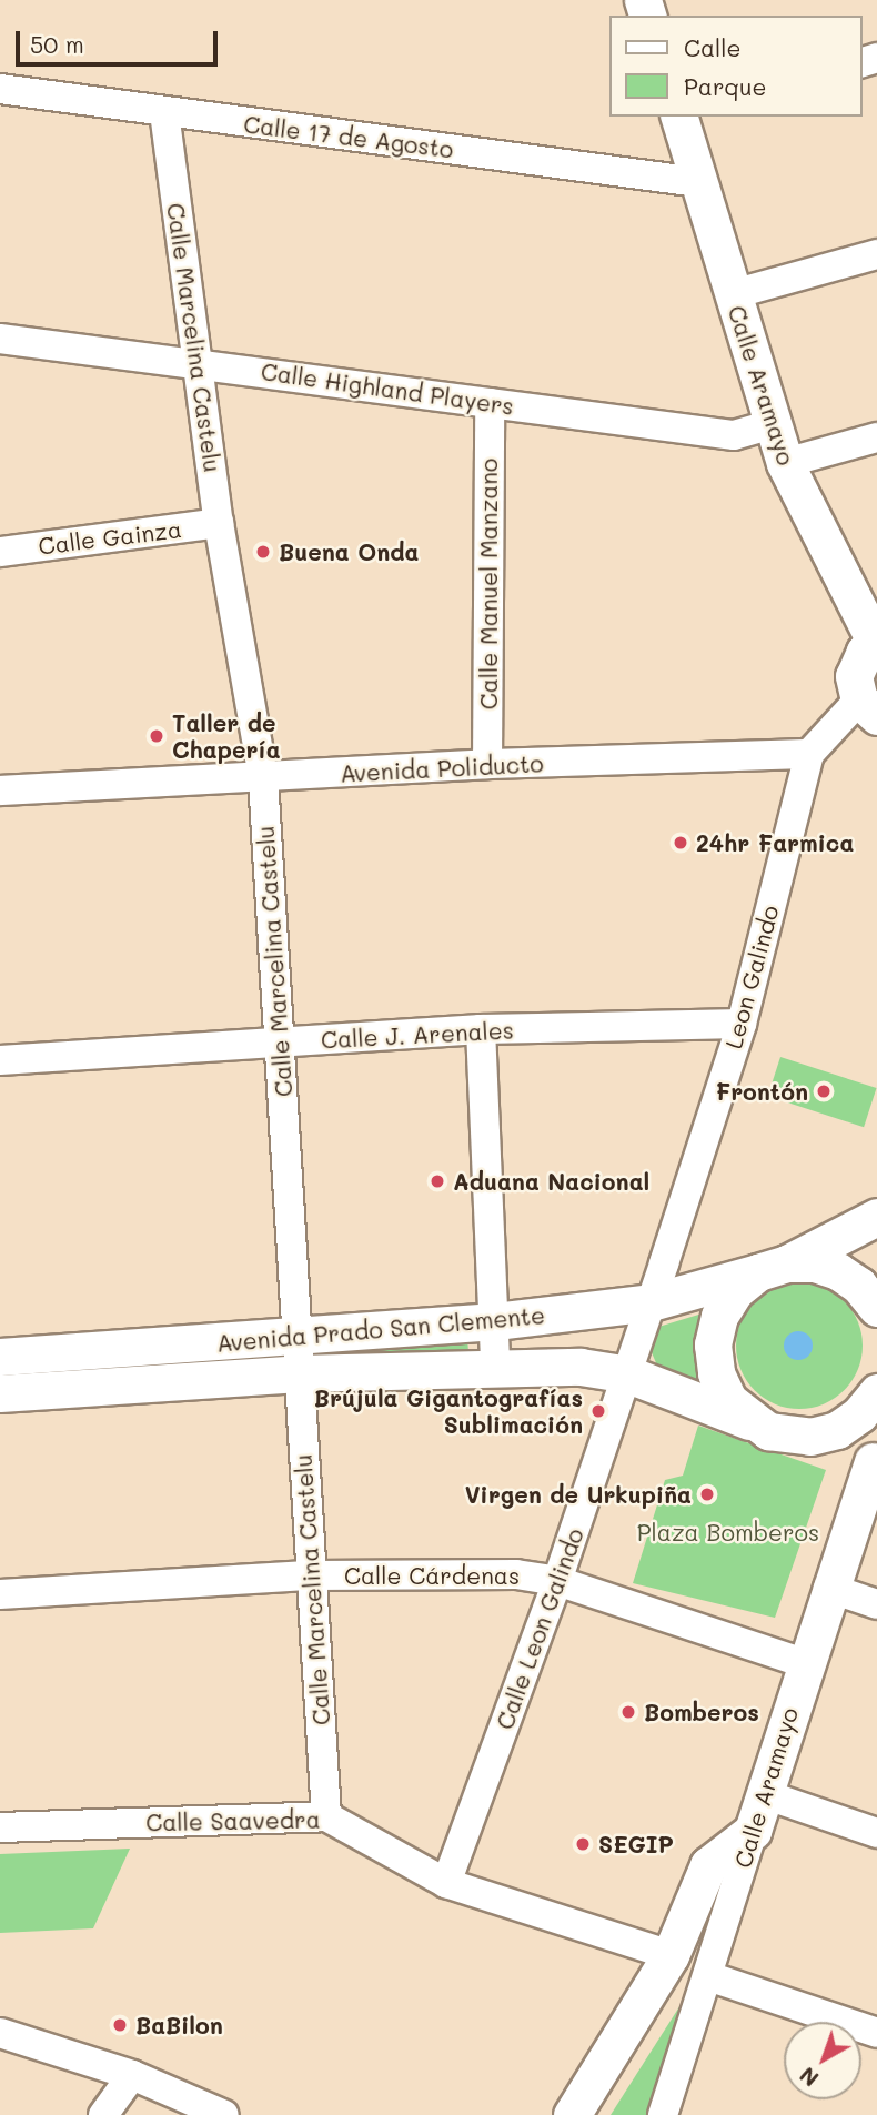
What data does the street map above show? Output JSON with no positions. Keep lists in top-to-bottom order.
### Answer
{
  "streets": {
    "main road": ["Calle Aramayo", "Avenida Prado San Clemente"],
    "street": [
      "Calle 17 de Agosto",
      "Calle Marcelina Castelu",
      "Calle Highland Players",
      "Calle Gainza",
      "Calle Manuel Manzano",
      "Avenida Poliducto",
      "Leon Galindo",
      "Calle J. Arenales",
      "Calle Cárdenas",
      "Calle Leon Galindo",
      "Calle Saavedra"
    ]
  },
  "crossings": [
    ["Calle 17 de Agosto", "Calle Marcelina Castelu"],
    ["Calle 17 de Agosto", "Calle Aramayo"],
    ["Calle Marcelina Castelu", "Calle Highland Players"],
    ["Calle Marcelina Castelu", "Calle Gainza"],
    ["Calle Marcelina Castelu", "Avenida Poliducto"],
    ["Calle Marcelina Castelu", "Calle J. Arenales"],
    ["Calle Marcelina Castelu", "Avenida Prado San Clemente"],
    ["Calle Marcelina Castelu", "Calle Cárdenas"],
    ["Calle Marcelina Castelu", "Calle Saavedra"],
    ["Calle Aramayo", "Calle Highland Players"],
    ["Calle Aramayo", "Calle Cárdenas"],
    ["Calle Highland Players", "Calle Manuel Manzano"],
    ["Calle Manuel Manzano", "Avenida Poliducto"],
    ["Avenida Poliducto", "Leon Galindo"],
    ["Leon Galindo", "Calle J. Arenales"],
    ["Leon Galindo", "Avenida Prado San Clemente"],
    ["Leon Galindo", "Calle Leon Galindo"],
    ["Avenida Prado San Clemente", "Calle Leon Galindo"],
    ["Calle Cárdenas", "Calle Leon Galindo"],
    ["Calle Leon Galindo", "Calle Saavedra"]
  ],
  "parks": ["Plaza Bomberos"],
  "places": [
    "Buena Onda",
    "Taller de Chapería",
    "24hr Farmica",
    "Frontón",
    "Aduana Nacional",
    "Brújula Gigantografías Sublimación",
    "Virgen de Urkupiña",
    "Bomberos",
    "SEGIP",
    "BaBilon"
  ],
  "legend": ["Calle", "Parque"],
  "scale_bar": "50 m",
  "north": "bottom left"
}
